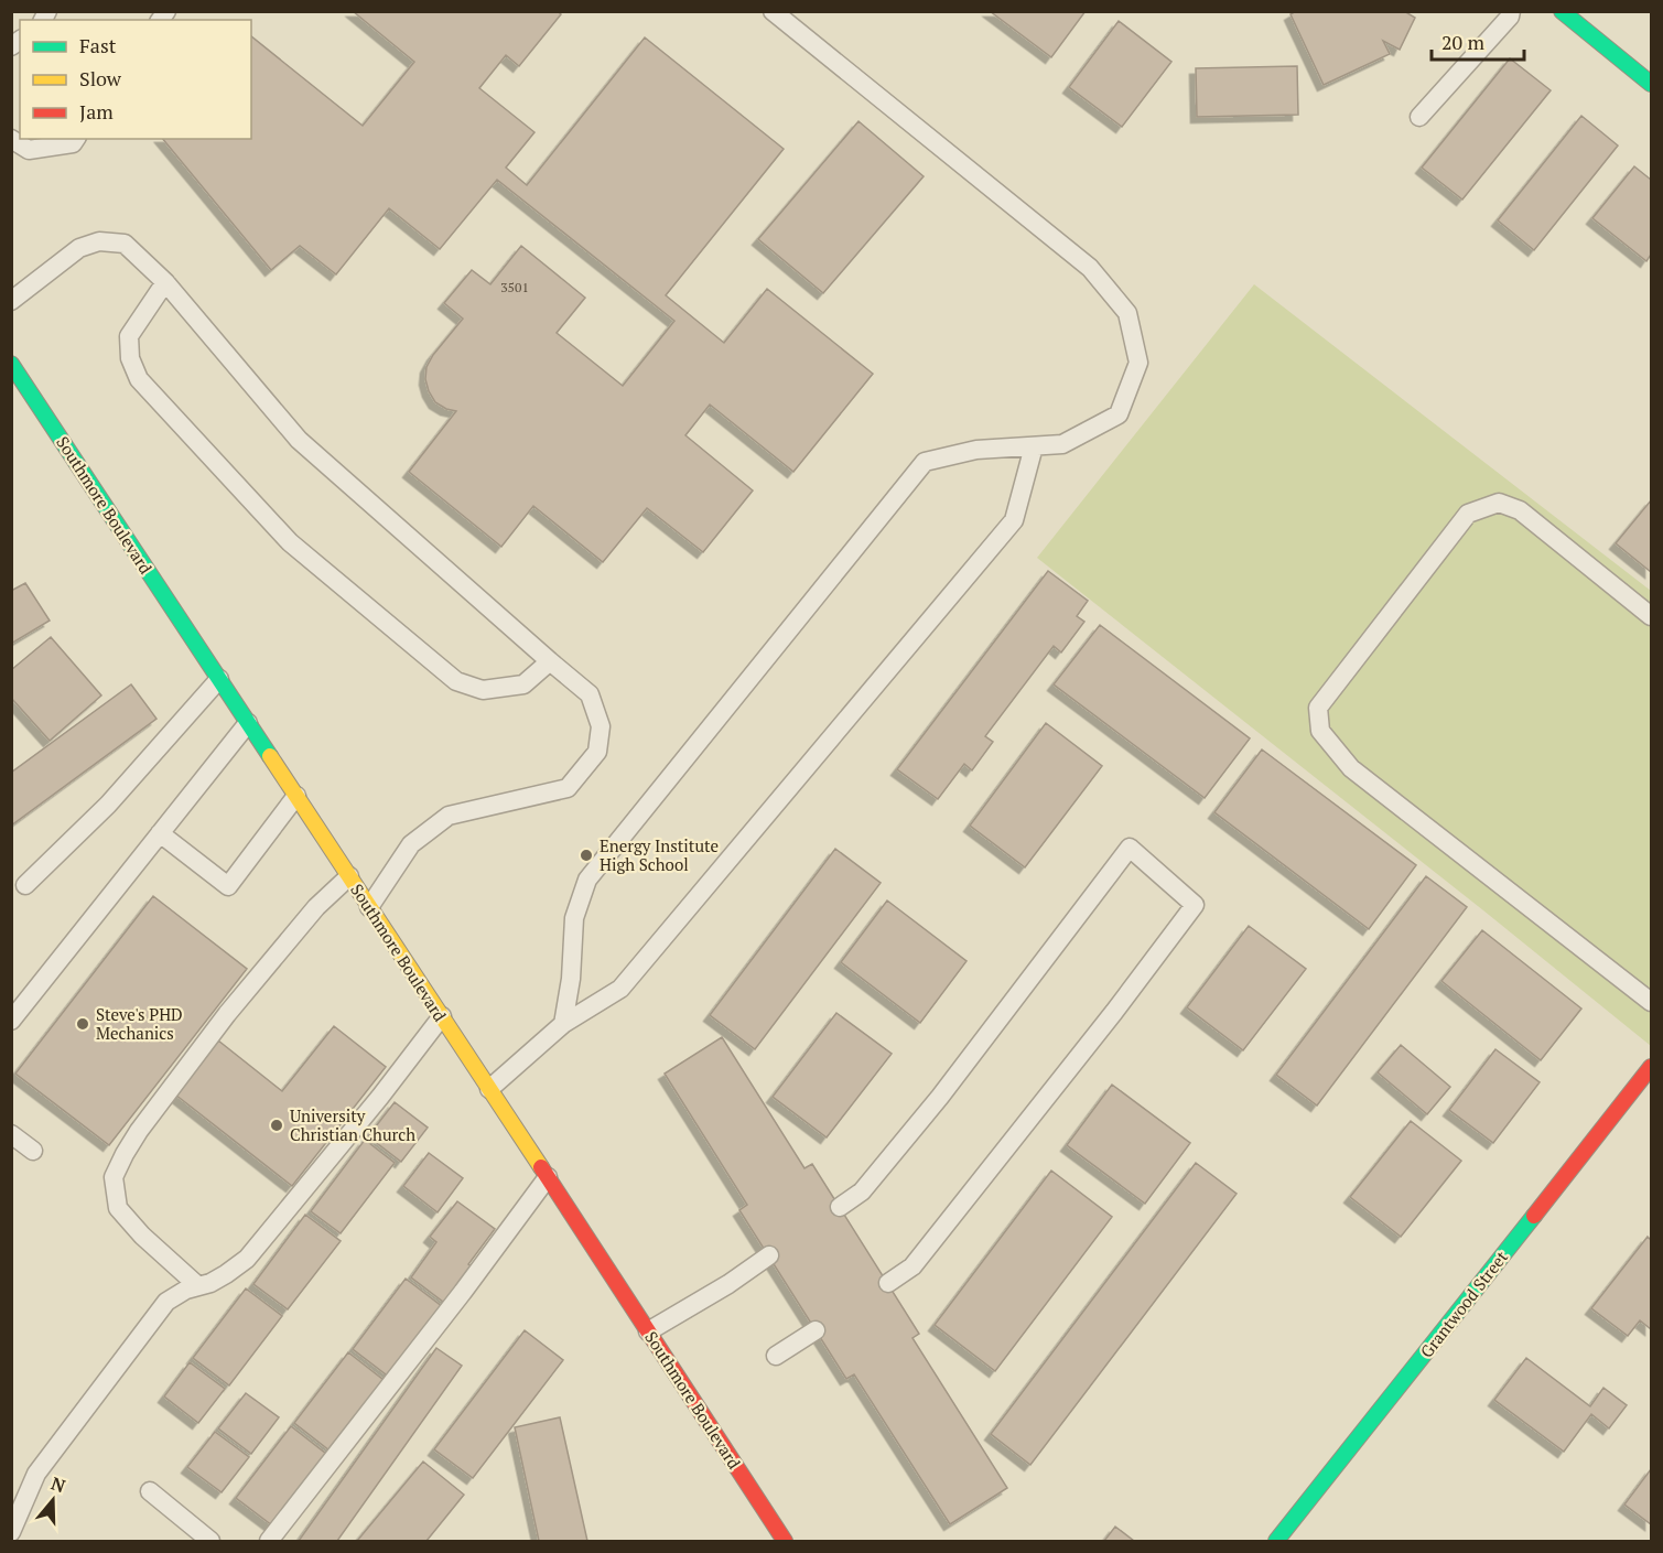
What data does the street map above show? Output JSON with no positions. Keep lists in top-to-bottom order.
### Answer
{
  "streets": {
    "street": ["Southmore Boulevard", "Grantwood Street"]
  },
  "places": ["Energy Institute High School", "Steve's PHD Mechanics", "University Christian Church"],
  "house_numbers": ["3501"],
  "legend": ["Fast", "Slow", "Jam"],
  "scale_bar": "20 m",
  "north": "top"
}
